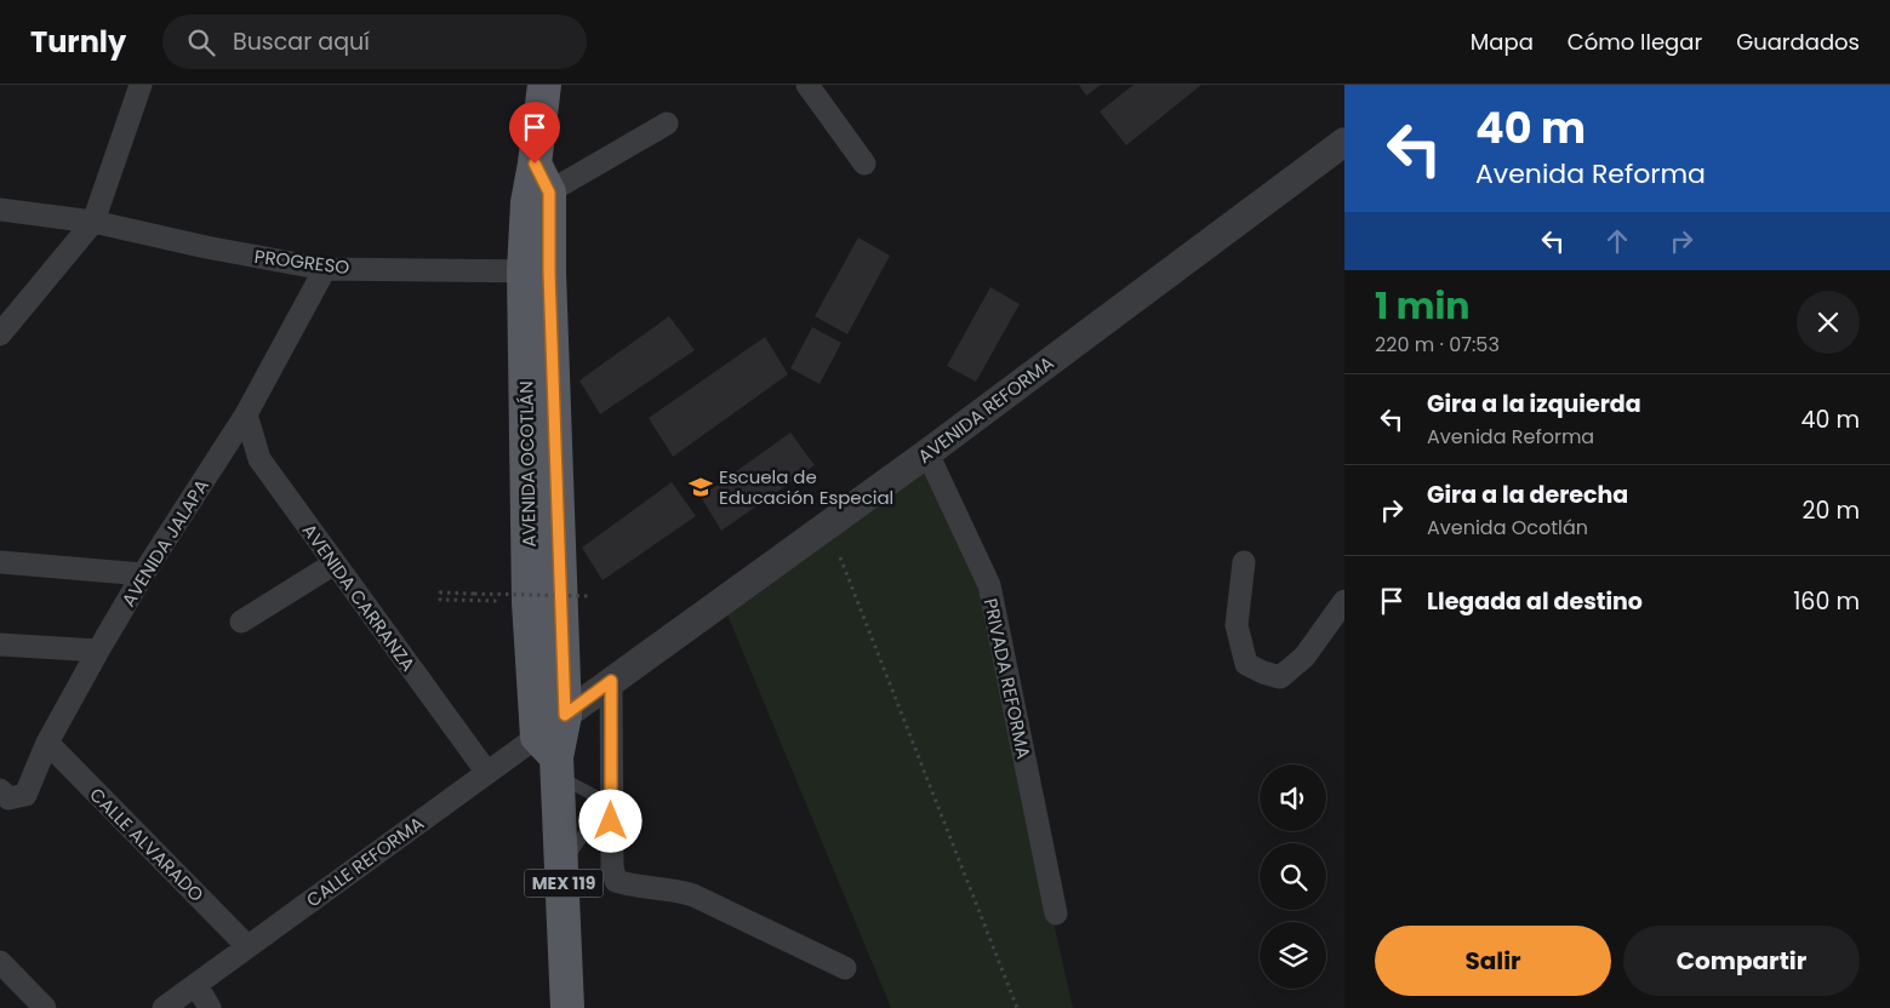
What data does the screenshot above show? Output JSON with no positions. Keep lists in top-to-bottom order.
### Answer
{
  "streets": {
    "main road": ["AVENIDA OCOTLÁN", "MEX 119"],
    "street": [
      "PROGRESO",
      "AVENIDA REFORMA",
      "AVENIDA JALAPA",
      "AVENIDA CARRANZA",
      "PRIVADA REFORMA",
      "CALLE ALVARADO",
      "CALLE REFORMA"
    ]
  },
  "crossings": [
    ["PROGRESO", "AVENIDA OCOTLÁN"],
    ["PROGRESO", "AVENIDA JALAPA"],
    ["AVENIDA REFORMA", "AVENIDA OCOTLÁN"],
    ["AVENIDA REFORMA", "PRIVADA REFORMA"],
    ["AVENIDA OCOTLÁN", "CALLE REFORMA"],
    ["AVENIDA JALAPA", "AVENIDA CARRANZA"],
    ["AVENIDA JALAPA", "CALLE ALVARADO"],
    ["AVENIDA CARRANZA", "CALLE REFORMA"],
    ["CALLE ALVARADO", "CALLE REFORMA"]
  ],
  "places": {
    "school or university": ["Escuela de Educación Especial"]
  },
  "page": {
    "header": "Turnly",
    "search": "Buscar aquí",
    "nav": ["Mapa", "Cómo llegar", "Guardados"],
    "turn": ["40 m", "Avenida Reforma"],
    "heading": ["1 min", "220 m · 07:53"],
    "list": [
      {
        "name": "Gira a la izquierda",
        "note": "Avenida Reforma",
        "value": "40 m"
      },
      {
        "name": "Gira a la derecha",
        "note": "Avenida Ocotlán",
        "value": "20 m"
      },
      {
        "name": "Llegada al destino",
        "value": "160 m"
      }
    ],
    "buttons": ["Salir", "Compartir"]
  }
}
